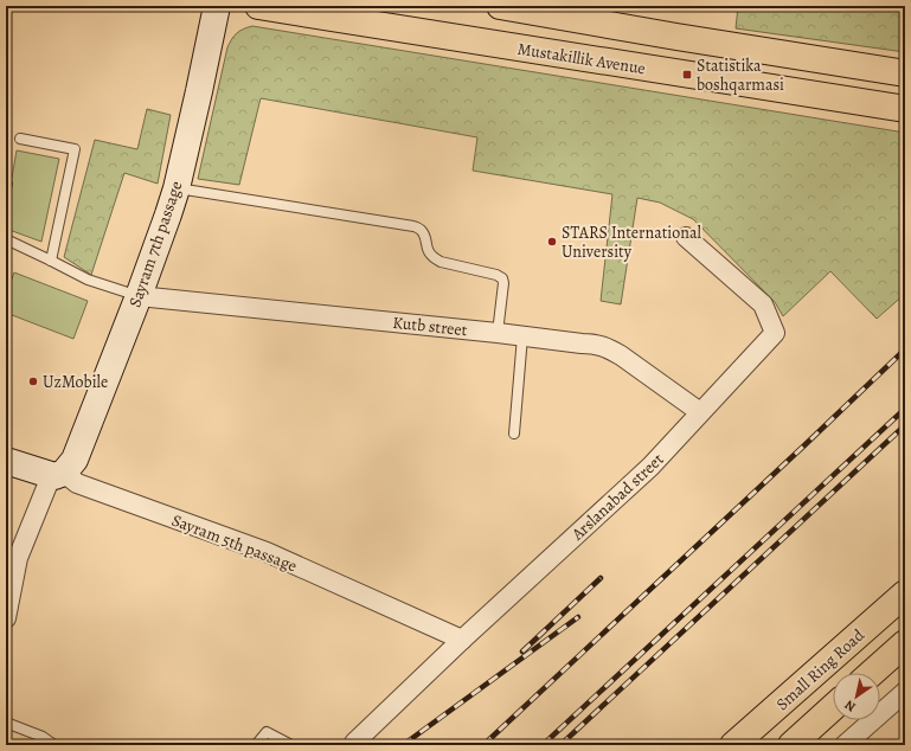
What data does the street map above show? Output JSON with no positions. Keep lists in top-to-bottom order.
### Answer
{
  "streets": {
    "main road": ["Mustakillik Avenue", "Small Ring Road"],
    "street": [
      "Sayram 7th passage",
      "Kutb street",
      "Arslanabad street",
      "Sayram 5th passage"
    ]
  },
  "crossings": [
    ["Sayram 7th passage", "Kutb street"],
    ["Sayram 7th passage", "Sayram 5th passage"],
    ["Kutb street", "Arslanabad street"],
    ["Arslanabad street", "Sayram 5th passage"]
  ],
  "places": {
    "transit": ["Statistika boshqarmasi"],
    "other": ["STARS International University", "UzMobile"]
  },
  "north": "bottom left"
}
